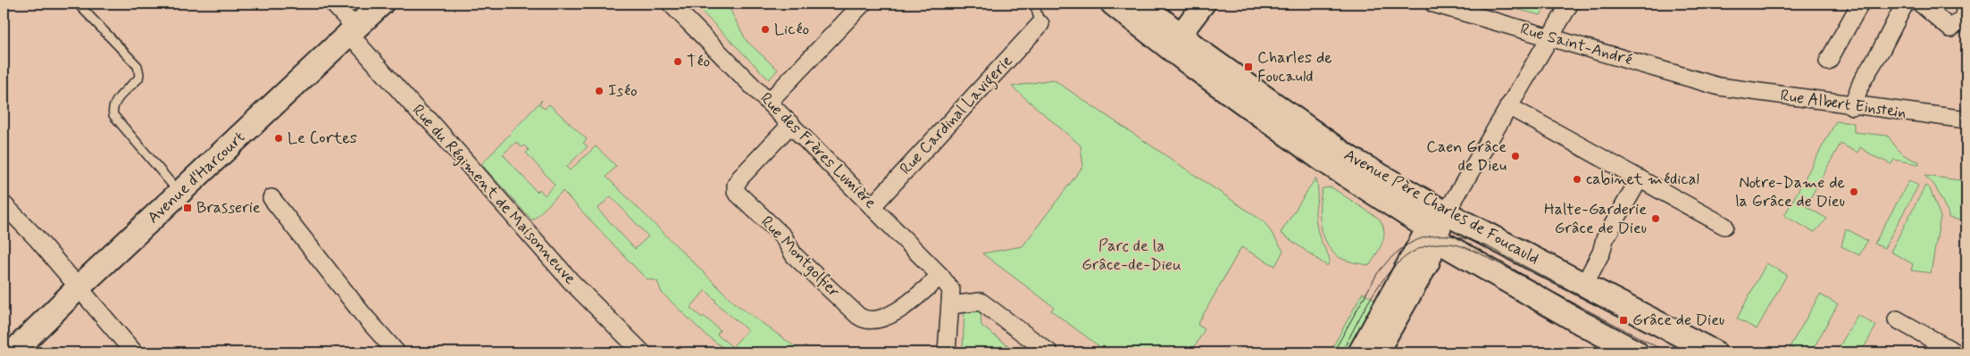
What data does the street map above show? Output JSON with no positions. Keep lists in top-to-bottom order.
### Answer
{
  "streets": {
    "main road": ["Avenue d'Harcourt", "Avenue Père Charles de Foucauld"],
    "street": [
      "Rue Saint-André",
      "Rue Albert Einstein",
      "Rue Cardinal Lavigerie",
      "Rue des Frères Lumière",
      "Rue du Régiment de Maisonneuve",
      "Rue Montgolfier"
    ]
  },
  "crossings": [
    ["Rue Saint-André", "Rue Albert Einstein"],
    ["Rue Cardinal Lavigerie", "Rue des Frères Lumière"],
    ["Rue des Frères Lumière", "Rue Montgolfier"],
    ["Avenue d'Harcourt", "Rue du Régiment de Maisonneuve"]
  ],
  "parks": ["Parc de la Grâce-de-Dieu"],
  "places": {
    "other": [
      "Licéo",
      "Téo",
      "Iséo",
      "Le Cortes",
      "Caen Grâce de Dieu",
      "cabinet médical",
      "Notre-Dame de la Grâce de Dieu",
      "Halte-Garderie Grâce de Dieu"
    ],
    "transit": ["Charles de Foucauld", "Brasserie", "Grâce de Dieu"]
  }
}
